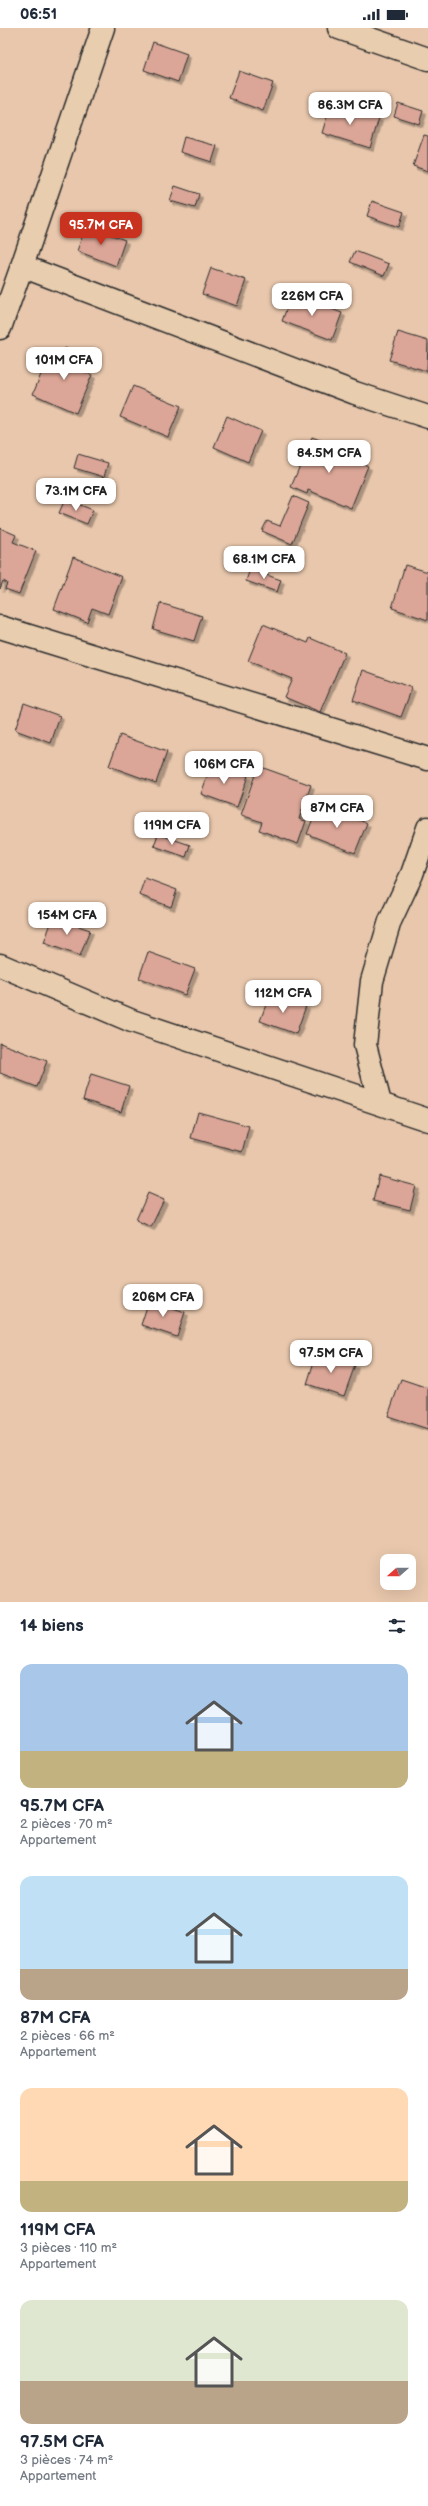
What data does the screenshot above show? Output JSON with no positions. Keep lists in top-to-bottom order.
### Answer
{
  "north": "left",
  "page": {
    "status": "06:51",
    "price": [
      "86.3M CFA",
      "95.7M CFA",
      "226M CFA",
      "101M CFA",
      "84.5M CFA",
      "73.1M CFA",
      "68.1M CFA",
      "106M CFA",
      "87M CFA",
      "119M CFA",
      "154M CFA",
      "112M CFA",
      "206M CFA",
      "97.5M CFA"
    ],
    "heading": "14 biens",
    "list": [
      {
        "name": "95.7M CFA",
        "note": "2 pièces · 70 m² · Appartement"
      },
      {
        "name": "87M CFA",
        "note": "2 pièces · 66 m² · Appartement"
      },
      {
        "name": "119M CFA",
        "note": "3 pièces · 110 m² · Appartement"
      },
      {
        "name": "97.5M CFA",
        "note": "3 pièces · 74 m² · Appartement"
      }
    ]
  }
}
